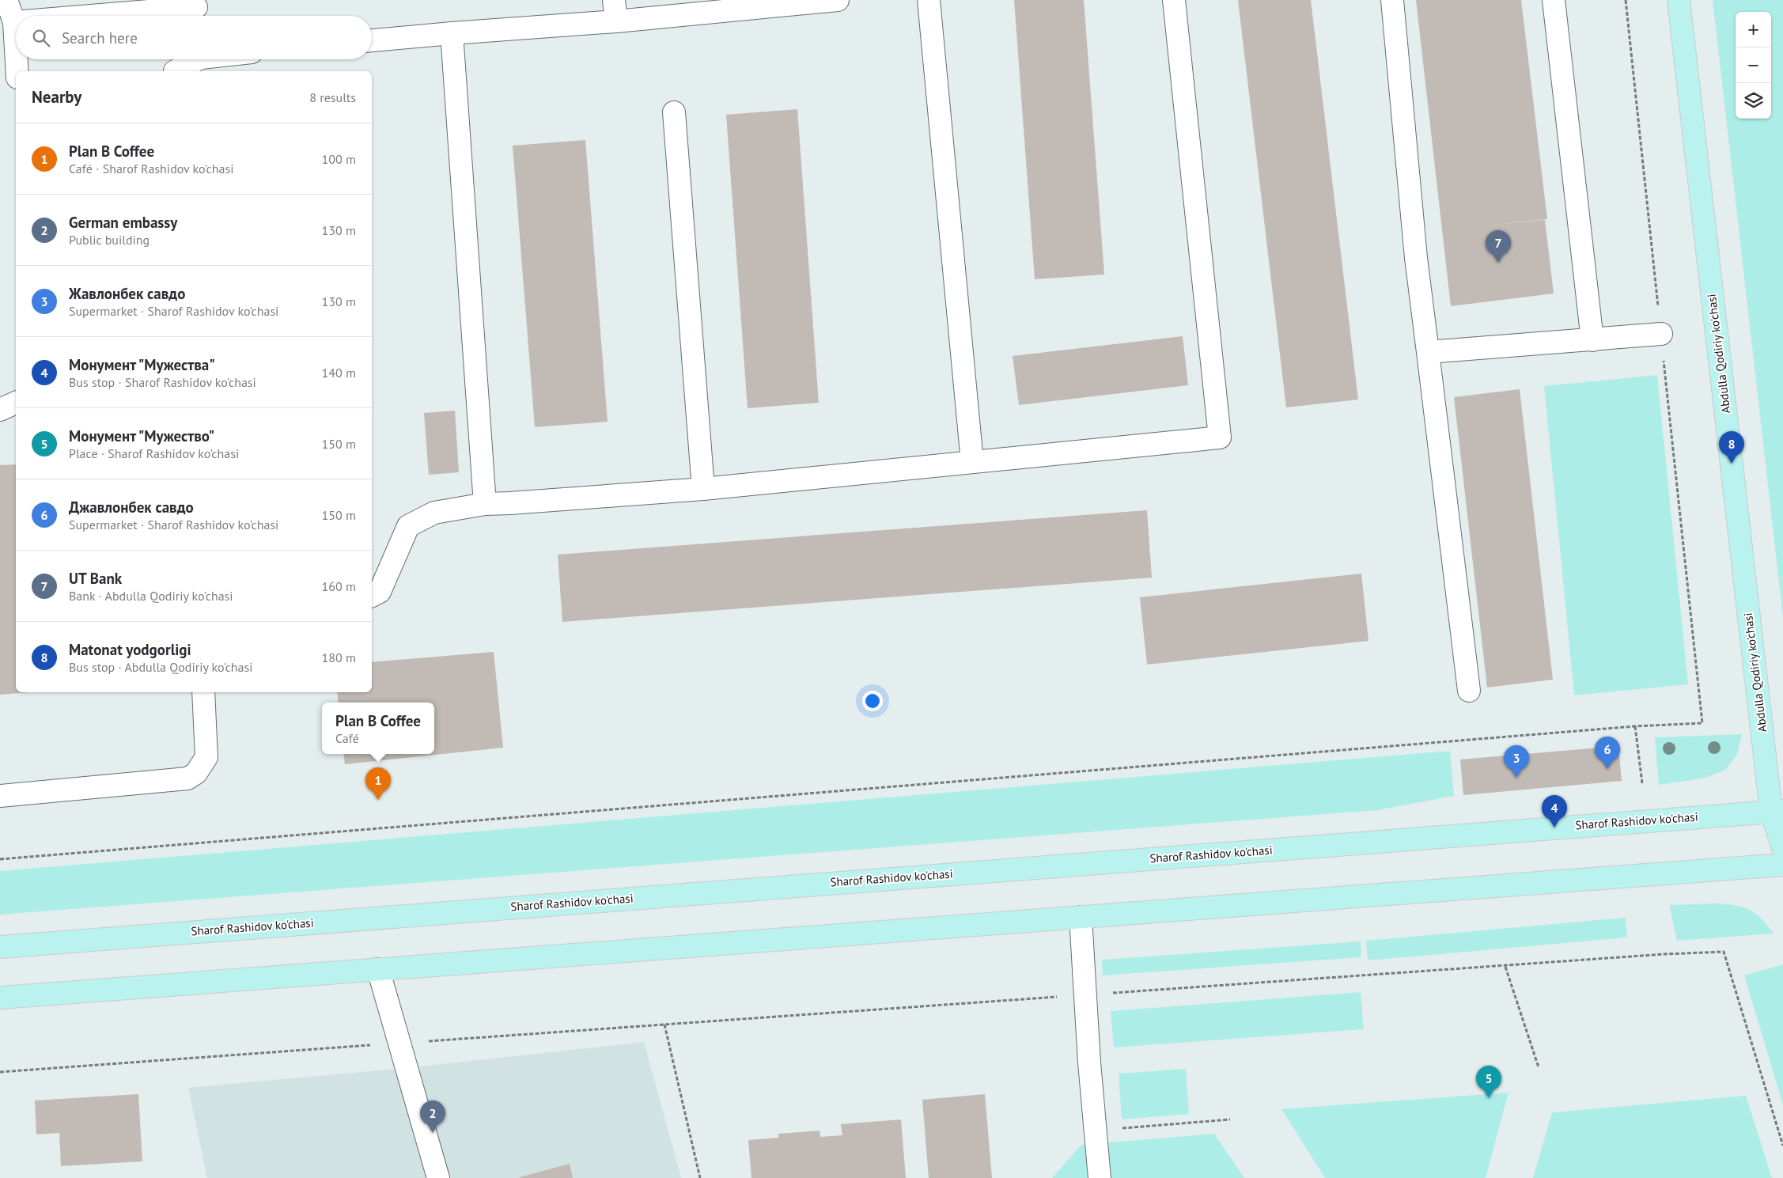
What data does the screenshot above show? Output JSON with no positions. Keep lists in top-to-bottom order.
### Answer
{
  "streets": {
    "main road": ["Abdulla Qodiriy ko'chasi", "Sharof Rashidov ko'chasi"]
  },
  "crossings": [
    ["Abdulla Qodiriy ko'chasi", "Sharof Rashidov ko'chasi"]
  ],
  "page": {
    "map_buttons": ["+", "−"],
    "search": "Search here",
    "heading": ["Nearby", "8 results"],
    "list": [
      {
        "mark": "1",
        "name": "Plan B Coffee",
        "note": "Café · Sharof Rashidov ko'chasi",
        "value": "100 m"
      },
      {
        "mark": "2",
        "name": "German embassy",
        "note": "Public building",
        "value": "130 m"
      },
      {
        "mark": "3",
        "name": "Жавлонбек савдо",
        "note": "Supermarket · Sharof Rashidov ko'chasi",
        "value": "130 m"
      },
      {
        "mark": "4",
        "name": "Монумент \"Мужества\"",
        "note": "Bus stop · Sharof Rashidov ko'chasi",
        "value": "140 m"
      },
      {
        "mark": "5",
        "name": "Монумент \"Мужество\"",
        "note": "Place · Sharof Rashidov ko'chasi",
        "value": "150 m"
      },
      {
        "mark": "6",
        "name": "Джавлонбек савдо",
        "note": "Supermarket · Sharof Rashidov ko'chasi",
        "value": "150 m"
      },
      {
        "mark": "7",
        "name": "UT Bank",
        "note": "Bank · Abdulla Qodiriy ko'chasi",
        "value": "160 m"
      },
      {
        "mark": "8",
        "name": "Matonat yodgorligi",
        "note": "Bus stop · Abdulla Qodiriy ko'chasi",
        "value": "180 m"
      }
    ],
    "pins": [
      "7",
      "8",
      "6",
      "3",
      "1",
      "4",
      "5",
      "2"
    ],
    "popup": ["Plan B Coffee", "Café"]
  }
}
